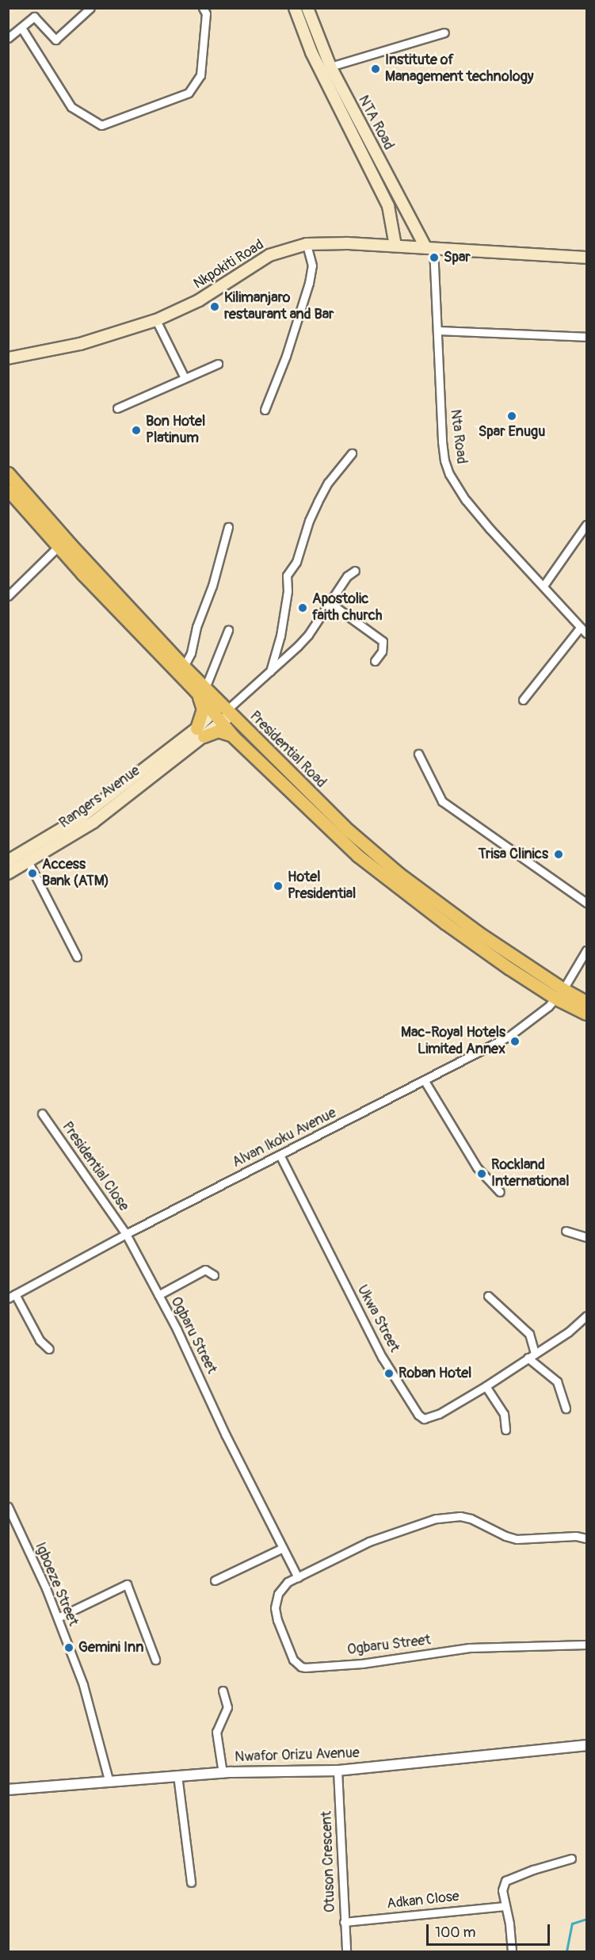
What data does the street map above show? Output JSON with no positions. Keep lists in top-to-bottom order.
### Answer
{
  "streets": {
    "main road": [
      "NTA Road",
      "Nkpokiti Road",
      "Presidential Road",
      "Rangers Avenue"
    ],
    "street": [
      "Nta Road",
      "Alvan Ikoku Avenue",
      "Presidential Close",
      "Ukwa Street",
      "Ogbaru Street",
      "Igboeze Street",
      "Nwafor Orizu Avenue",
      "Otuson Crescent",
      "Adkan Close"
    ]
  },
  "crossings": [
    ["NTA Road", "Nkpokiti Road"],
    ["NTA Road", "Nta Road"],
    ["Nkpokiti Road", "Nta Road"],
    ["Presidential Road", "Alvan Ikoku Avenue"],
    ["Alvan Ikoku Avenue", "Presidential Close"],
    ["Alvan Ikoku Avenue", "Ukwa Street"],
    ["Alvan Ikoku Avenue", "Ogbaru Street"],
    ["Presidential Close", "Ogbaru Street"],
    ["Igboeze Street", "Nwafor Orizu Avenue"],
    ["Nwafor Orizu Avenue", "Otuson Crescent"],
    ["Otuson Crescent", "Adkan Close"]
  ],
  "places": [
    "Institute of Management technology",
    "Spar",
    "Kilimanjaro restaurant and Bar",
    "Spar Enugu",
    "Bon Hotel Platinum",
    "Apostolic faith church",
    "Trisa Clinics",
    "Access Bank (ATM)",
    "Hotel Presidential",
    "Mac-Royal Hotels Limited Annex",
    "Rockland International",
    "Roban Hotel",
    "Gemini Inn"
  ],
  "scale_bar": "100 m"
}
